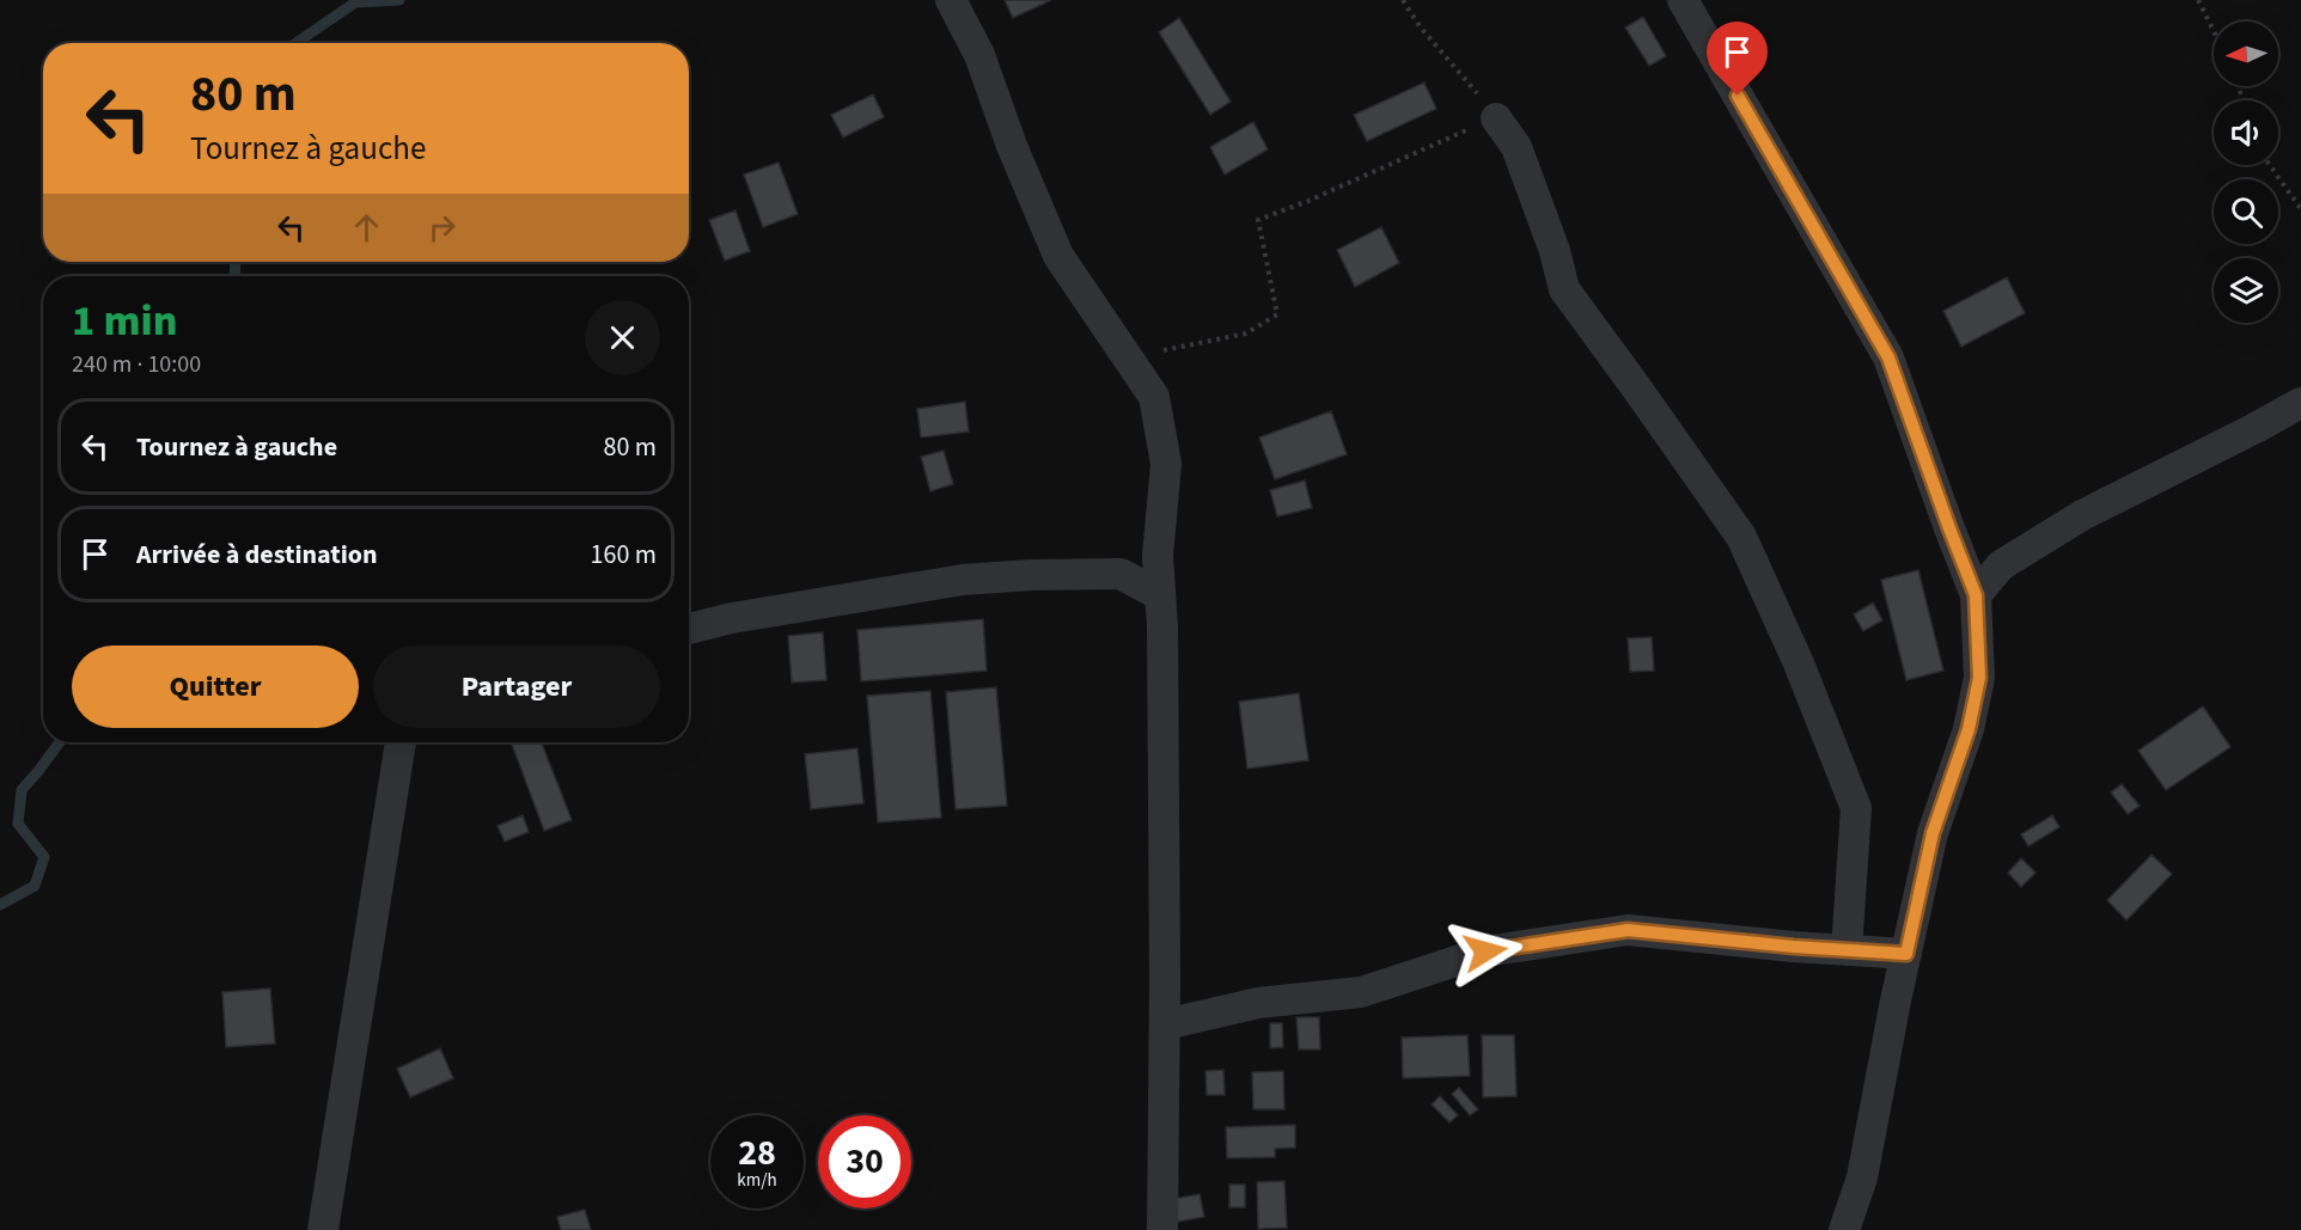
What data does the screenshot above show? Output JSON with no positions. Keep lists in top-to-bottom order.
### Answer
{
  "north": "left",
  "page": {
    "turn": ["80 m", "Tournez à gauche"],
    "heading": ["1 min", "240 m · 10:00"],
    "list": [
      {
        "name": "Tournez à gauche",
        "value": "80 m"
      },
      {
        "name": "Arrivée à destination",
        "value": "160 m"
      }
    ],
    "buttons": ["Quitter", "Partager"],
    "speed": "28 km/h",
    "limit": "30"
  }
}
